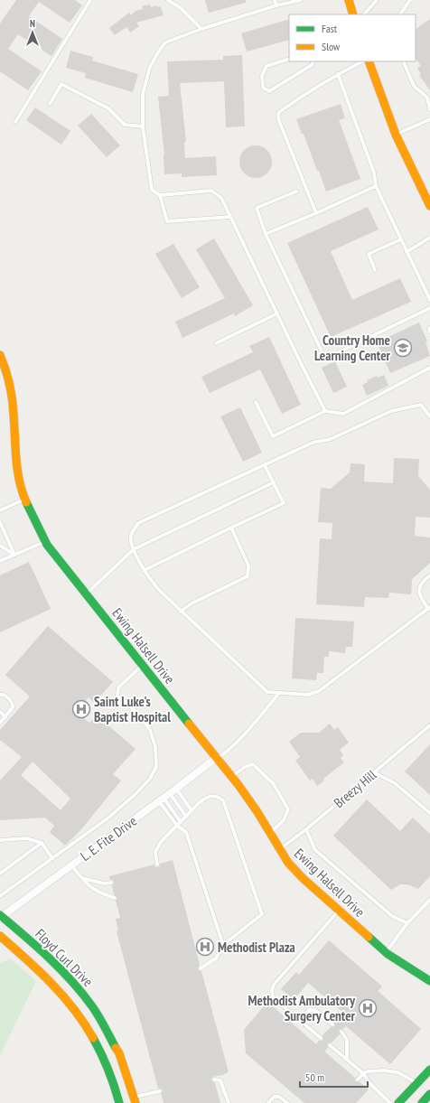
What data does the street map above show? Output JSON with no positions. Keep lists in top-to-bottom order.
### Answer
{
  "streets": {
    "street": ["Ewing Halsell Drive", "L. E. Fite Drive", "Floyd Curl Drive"],
    "lane": ["Breezy Hill"]
  },
  "crossings": [
    ["Ewing Halsell Drive", "Breezy Hill"],
    ["Ewing Halsell Drive", "L. E. Fite Drive"],
    ["L. E. Fite Drive", "Floyd Curl Drive"]
  ],
  "places": {
    "school or university": ["Country Home Learning Center"],
    "hospital": ["Saint Luke's Baptist Hospital", "Methodist Plaza", "Methodist Ambulatory Surgery Center"]
  },
  "legend": ["Fast", "Slow"],
  "scale_bar": "50 m",
  "north": "top"
}
